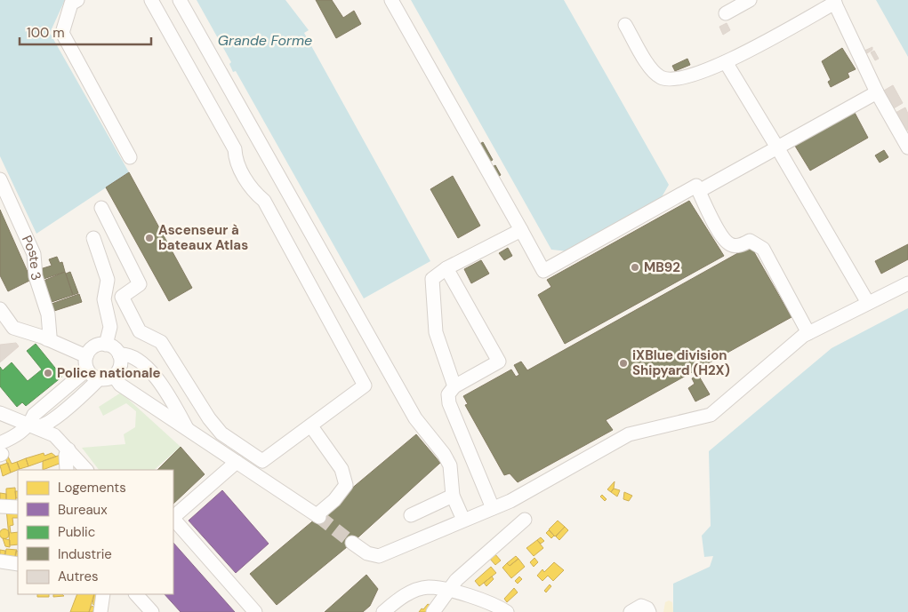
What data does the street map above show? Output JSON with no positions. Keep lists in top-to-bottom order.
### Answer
{
  "streets": {
    "street": ["Poste 3"]
  },
  "water": ["Grande Forme"],
  "places": [
    "Ascenseur à bateaux Atlas",
    "MB92",
    "iXBlue division Shipyard (H2X)",
    "Police nationale"
  ],
  "legend": [
    "Logements",
    "Bureaux",
    "Public",
    "Industrie",
    "Autres"
  ],
  "scale_bar": "100 m"
}
